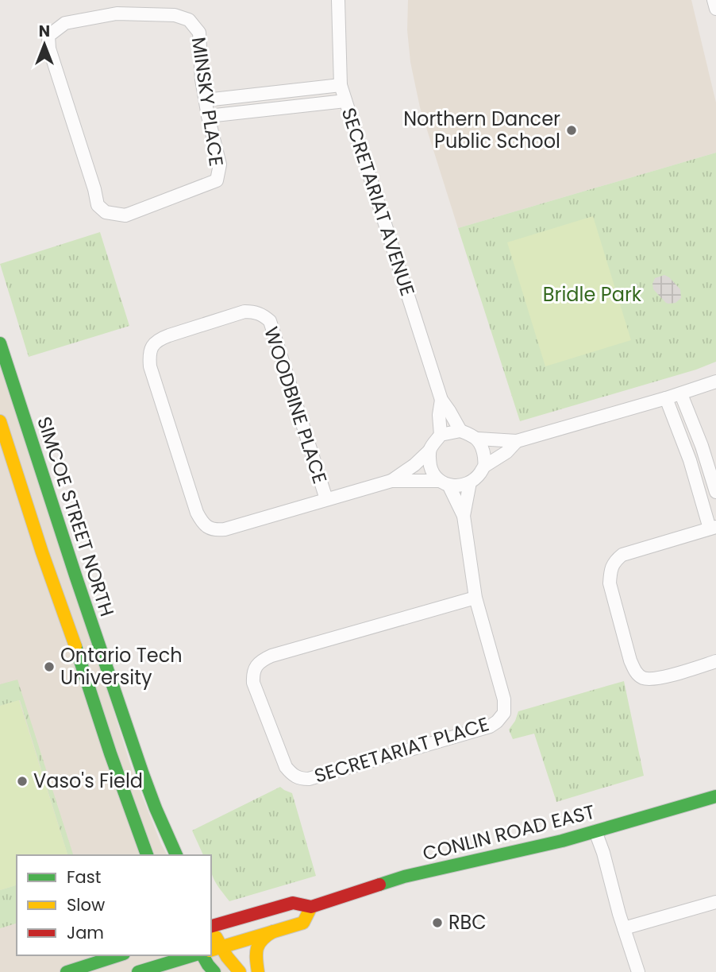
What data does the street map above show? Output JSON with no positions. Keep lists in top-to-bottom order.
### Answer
{
  "streets": {
    "main road": ["SIMCOE STREET NORTH", "CONLIN ROAD EAST"],
    "street": [
      "MINSKY PLACE",
      "SECRETARIAT AVENUE",
      "WOODBINE PLACE",
      "SECRETARIAT PLACE"
    ]
  },
  "crossings": [
    ["SECRETARIAT AVENUE", "WOODBINE PLACE"],
    ["SECRETARIAT AVENUE", "SECRETARIAT PLACE"],
    ["WOODBINE PLACE", "SECRETARIAT PLACE"]
  ],
  "parks": ["Bridle Park"],
  "places": [
    "Northern Dancer Public School",
    "Ontario Tech University",
    "Vaso's Field",
    "RBC"
  ],
  "legend": ["Fast", "Slow", "Jam"],
  "north": "top"
}
